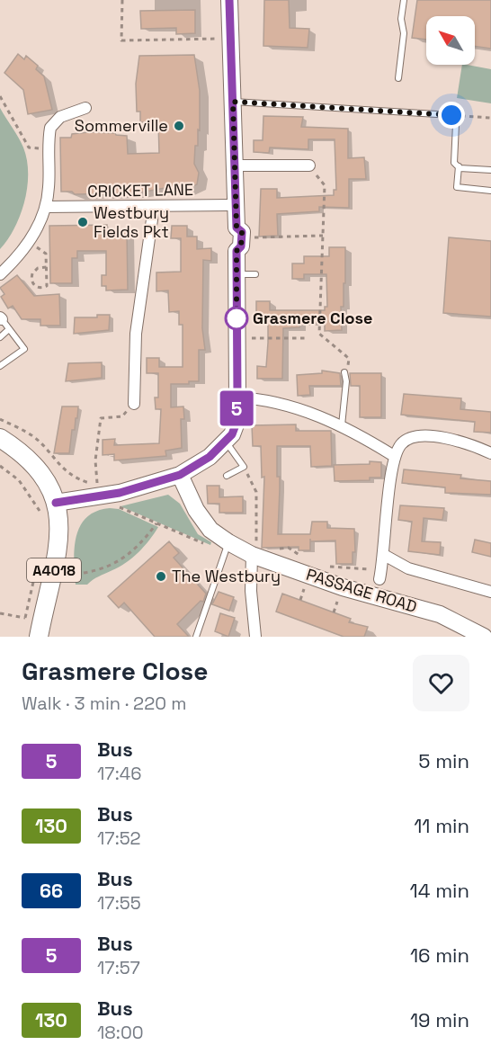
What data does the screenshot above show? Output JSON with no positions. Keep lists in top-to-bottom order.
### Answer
{
  "streets": {
    "main road": ["A4018"],
    "street": ["CRICKET LANE", "PASSAGE ROAD"]
  },
  "places": [
    "Sommerville",
    "Westbury Fields Pkt",
    "Grasmere Close",
    "The Westbury"
  ],
  "lines": ["bus line 5"],
  "north": "top left",
  "page": {
    "on_map": "5",
    "heading": ["Grasmere Close", "Walk · 3 min · 220 m"],
    "list": [
      {
        "mark": "5",
        "name": "Bus",
        "note": "17:46",
        "value": "5 min"
      },
      {
        "mark": "130",
        "name": "Bus",
        "note": "17:52",
        "value": "11 min"
      },
      {
        "mark": "66",
        "name": "Bus",
        "note": "17:55",
        "value": "14 min"
      },
      {
        "mark": "5",
        "name": "Bus",
        "note": "17:57",
        "value": "16 min"
      },
      {
        "mark": "130",
        "name": "Bus",
        "note": "18:00",
        "value": "19 min"
      }
    ]
  }
}
